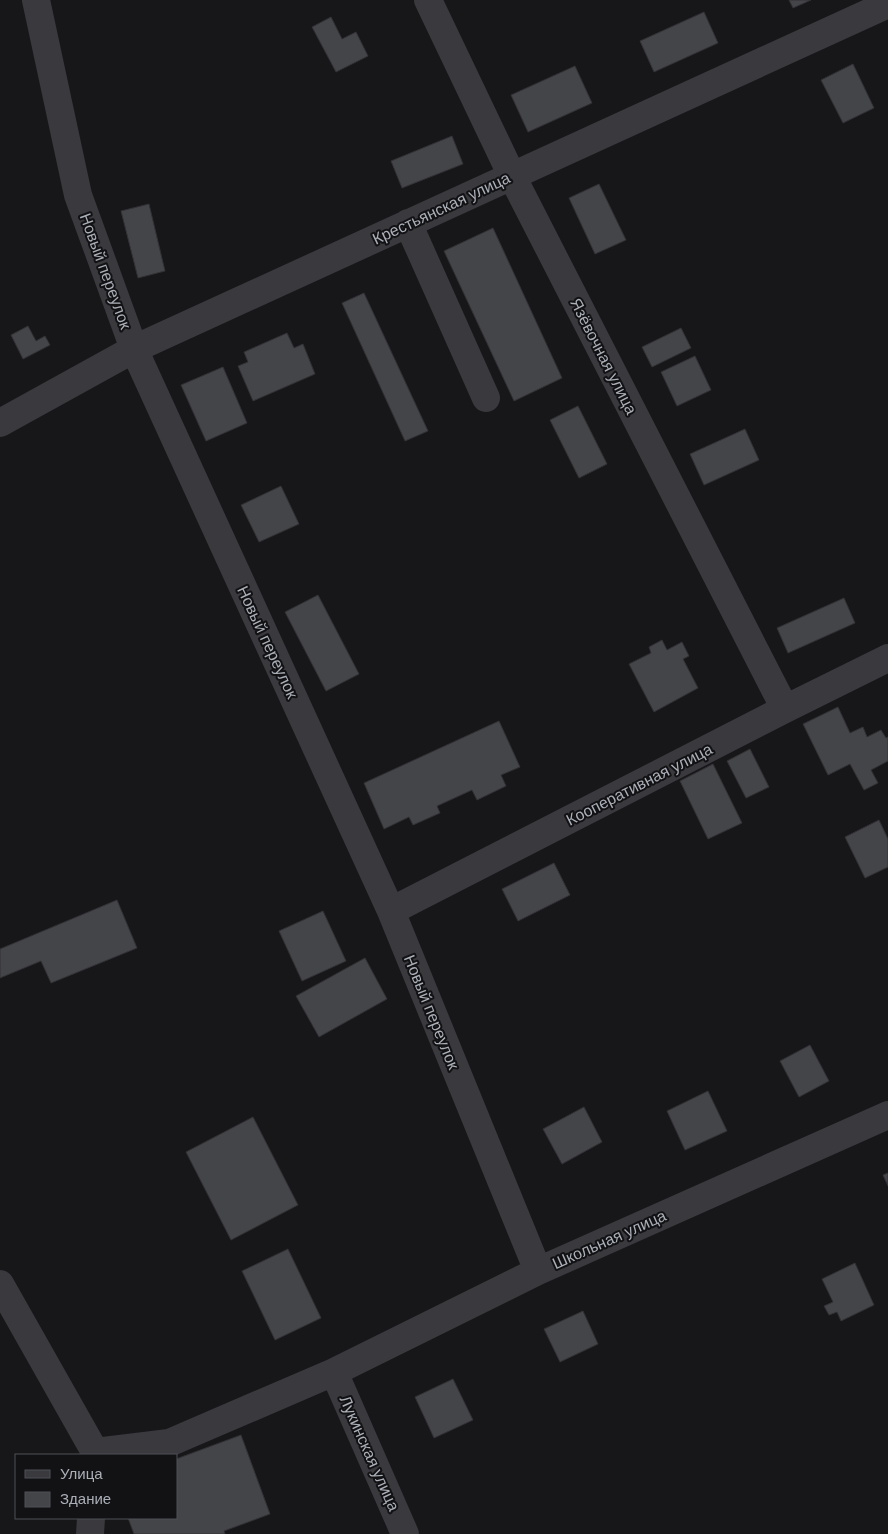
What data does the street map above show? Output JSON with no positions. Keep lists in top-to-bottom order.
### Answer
{
  "streets": {
    "street": [
      "Крестьянская улица",
      "Новый переулок",
      "Язёвочная улица",
      "Кооперативная улица",
      "Школьная улица",
      "Лукинская улица"
    ]
  },
  "crossings": [
    ["Крестьянская улица", "Новый переулок"],
    ["Крестьянская улица", "Язёвочная улица"],
    ["Новый переулок", "Кооперативная улица"],
    ["Новый переулок", "Школьная улица"],
    ["Язёвочная улица", "Кооперативная улица"],
    ["Школьная улица", "Лукинская улица"]
  ],
  "legend": ["Улица", "Здание"]
}
